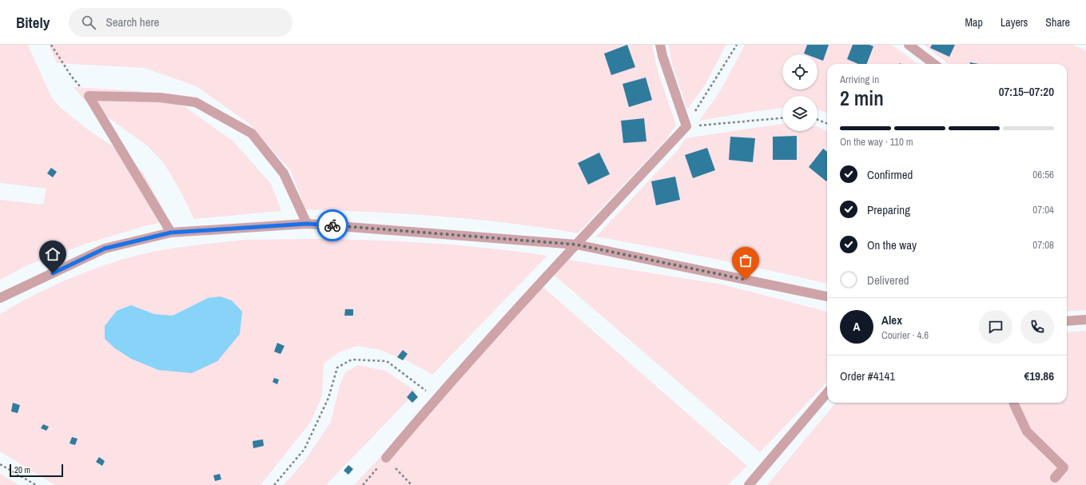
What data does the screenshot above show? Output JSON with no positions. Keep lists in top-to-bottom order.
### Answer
{
  "scale_bar": "20 m",
  "page": {
    "header": "Bitely",
    "search": "Search here",
    "nav": ["Map", "Layers", "Share"],
    "heading": ["2 min", "Arriving in", "07:15–07:20"],
    "panel": [
      "Alex",
      "Courier · 4.6",
      "Order #4141",
      "€19.86"
    ],
    "bar": "On the way · 110 m",
    "list": [
      ["Confirmed", "06:56"],
      ["Preparing", "07:04"],
      ["On the way", "07:08"],
      "Delivered"
    ],
    "round": "A",
    "scale": "20 m"
  }
}
